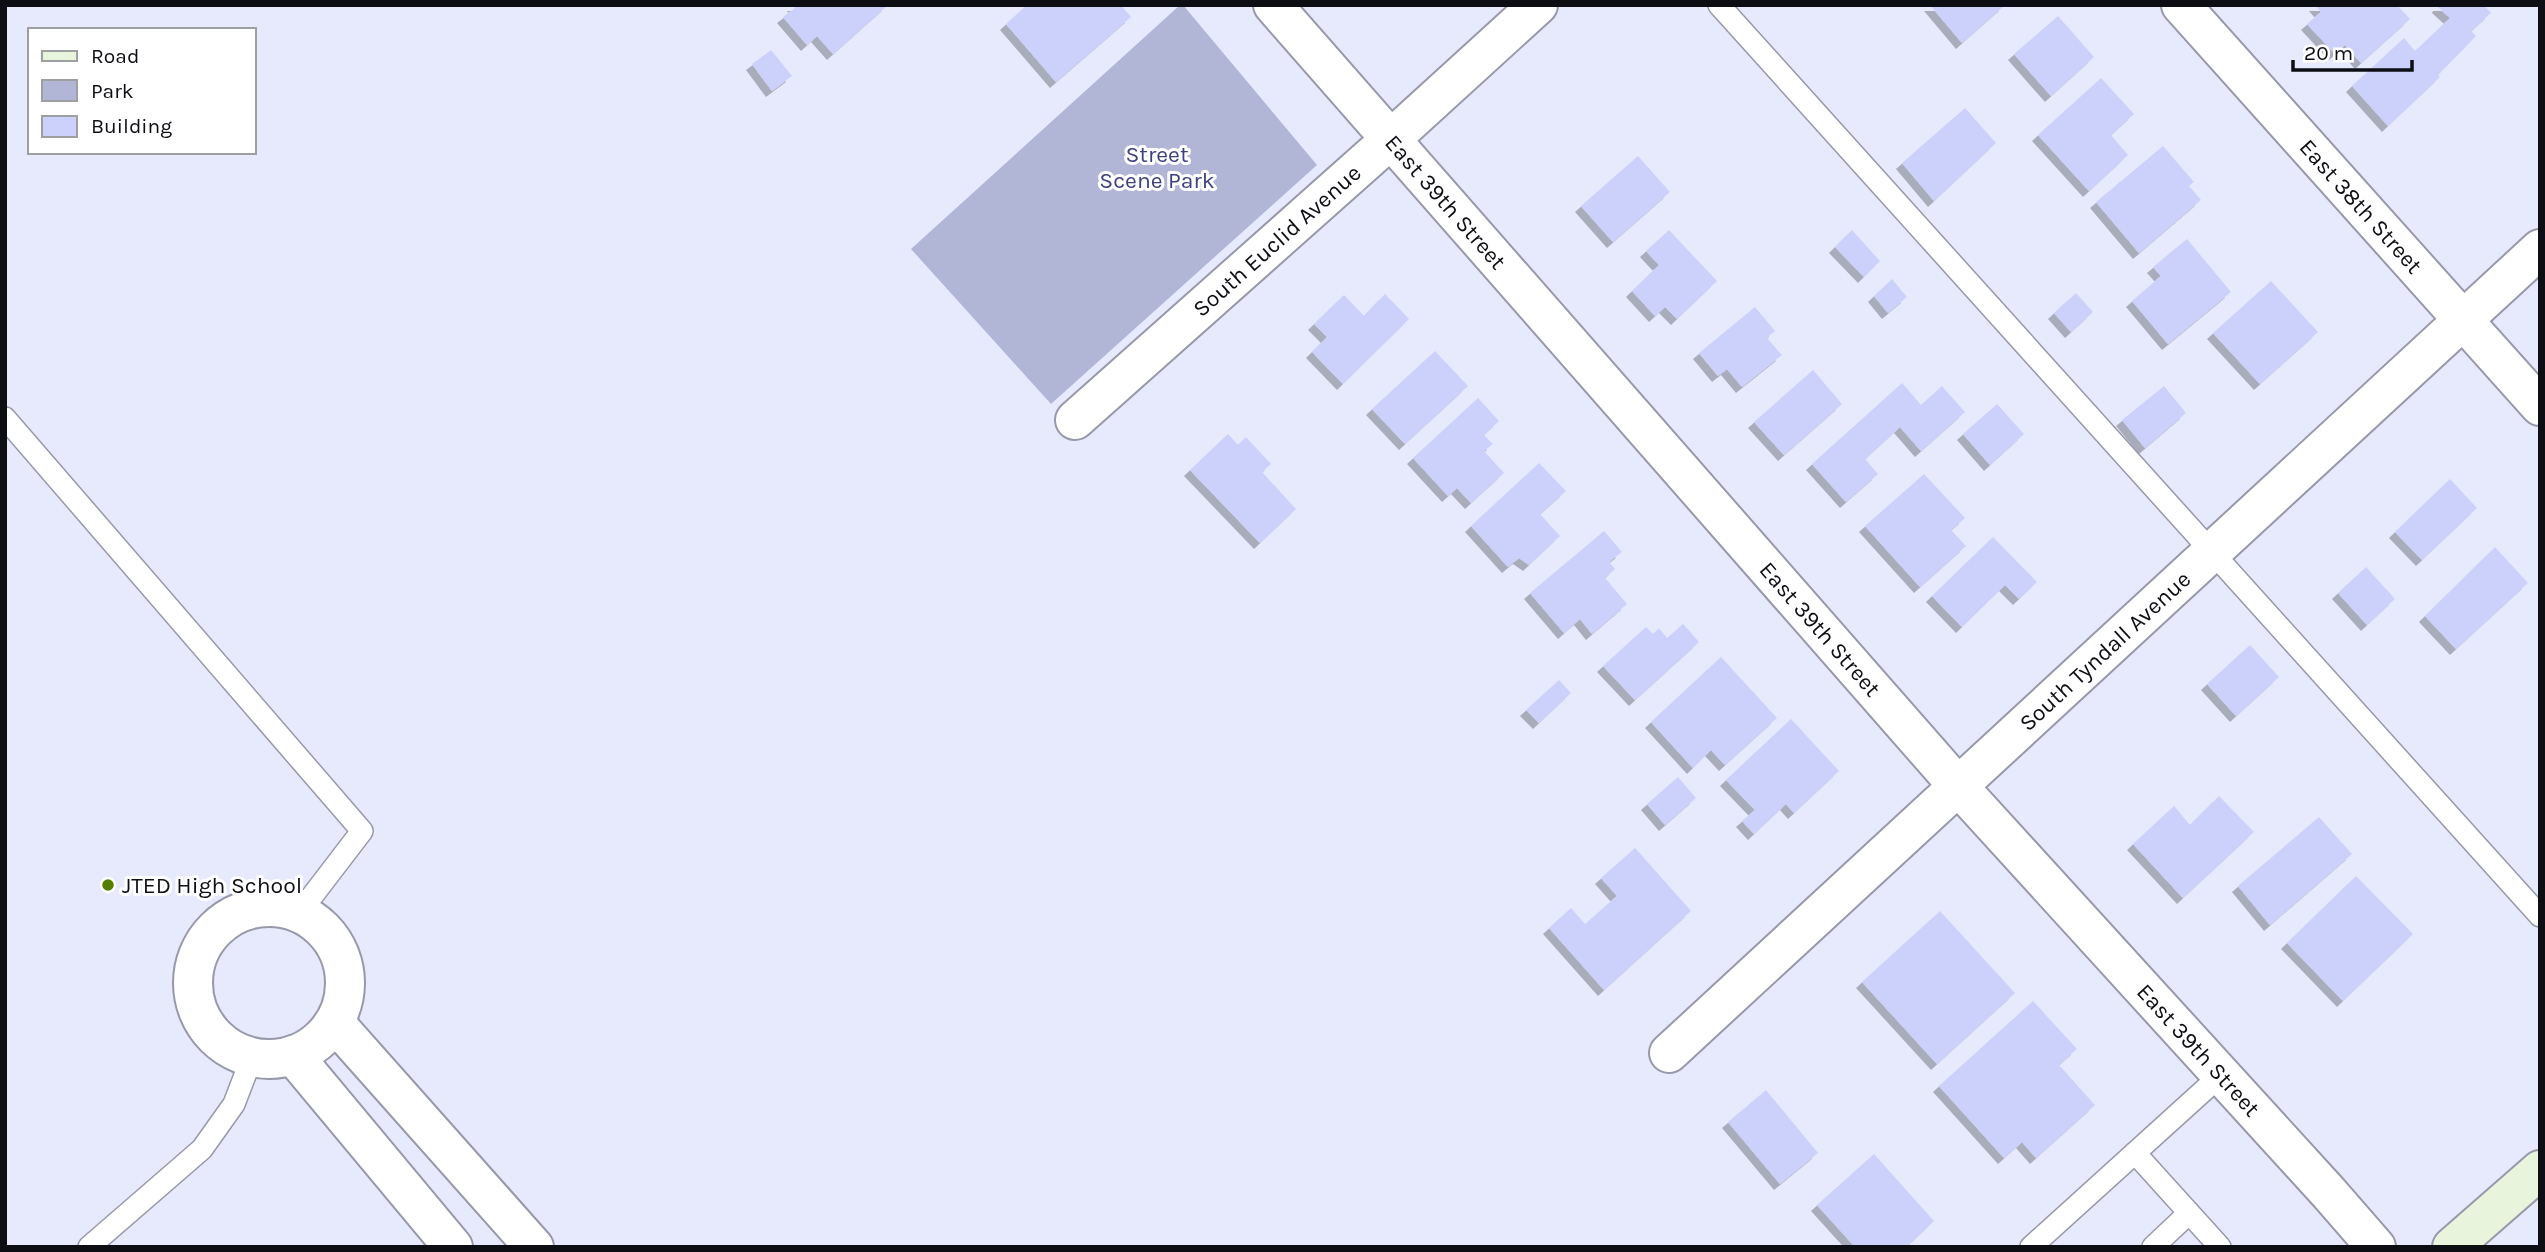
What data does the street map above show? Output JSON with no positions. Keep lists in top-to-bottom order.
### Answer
{
  "streets": {
    "street": [
      "East 39th Street",
      "East 38th Street",
      "South Euclid Avenue",
      "South Tyndall Avenue"
    ]
  },
  "crossings": [
    ["East 39th Street", "South Euclid Avenue"],
    ["East 39th Street", "South Tyndall Avenue"],
    ["East 38th Street", "South Tyndall Avenue"]
  ],
  "parks": ["Street Scene Park"],
  "places": ["JTED High School"],
  "legend": ["Road", "Park", "Building"],
  "scale_bar": "20 m"
}
